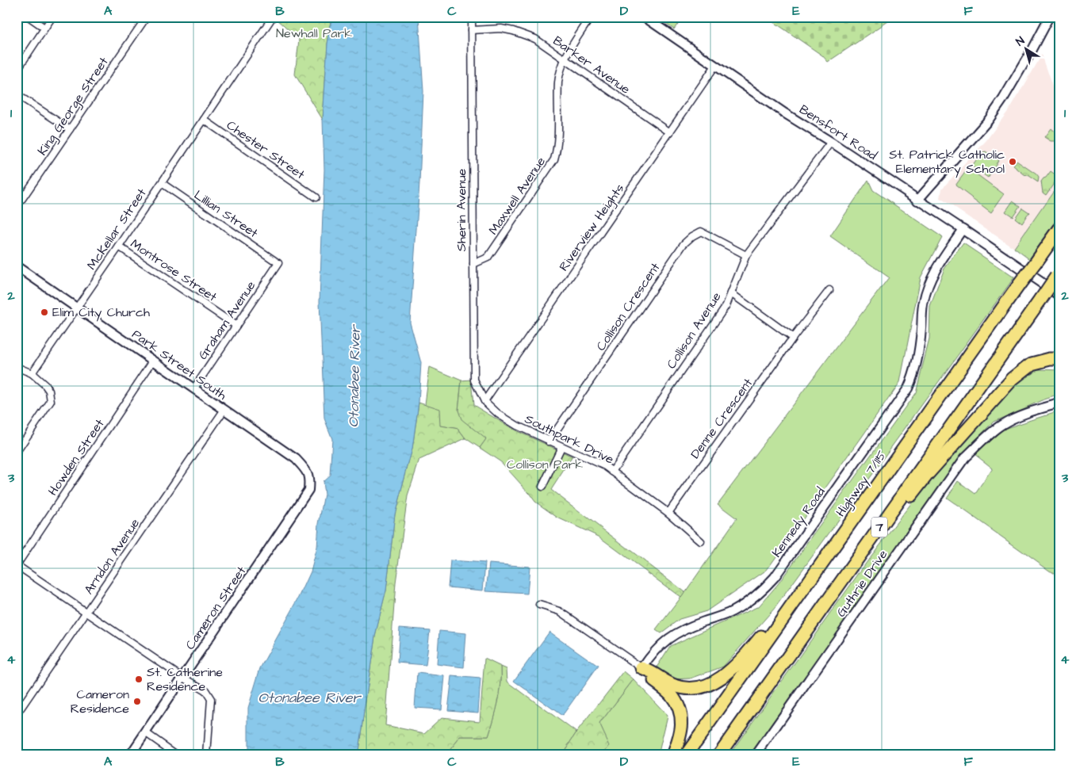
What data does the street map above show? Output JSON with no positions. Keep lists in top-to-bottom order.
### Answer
{
  "streets": {
    "highway": ["Highway 7/115", "7"],
    "main road": ["Bensfort Road"],
    "street": [
      "Barker Avenue",
      "King George Street",
      "Chester Street",
      "Maxwell Avenue",
      "Sherin Avenue",
      "Lillian Street",
      "Riverview Heights",
      "McKellar Street",
      "Montrose Street",
      "Collison Crescent",
      "Graham Avenue",
      "Collison Avenue",
      "Park Street South",
      "Denne Crescent",
      "Southpark Drive",
      "Howden Street",
      "Kennedy Road",
      "Arndon Avenue",
      "Guthrie Drive",
      "Cameron Street"
    ]
  },
  "crossings": [
    ["Barker Avenue", "Maxwell Avenue"],
    ["Barker Avenue", "Sherin Avenue"],
    ["Barker Avenue", "Riverview Heights"],
    ["Bensfort Road", "Riverview Heights"],
    ["Bensfort Road", "Collison Avenue"],
    ["Bensfort Road", "Kennedy Road"],
    ["Chester Street", "McKellar Street"],
    ["Maxwell Avenue", "Sherin Avenue"],
    ["Sherin Avenue", "Riverview Heights"],
    ["Sherin Avenue", "Southpark Drive"],
    ["Lillian Street", "McKellar Street"],
    ["Lillian Street", "Graham Avenue"],
    ["Riverview Heights", "Southpark Drive"],
    ["McKellar Street", "Montrose Street"],
    ["McKellar Street", "Park Street South"],
    ["Montrose Street", "Graham Avenue"],
    ["Collison Crescent", "Collison Avenue"],
    ["Collison Crescent", "Southpark Drive"],
    ["Graham Avenue", "Park Street South"],
    ["Collison Avenue", "Southpark Drive"],
    ["Park Street South", "Howden Street"],
    ["Park Street South", "Arndon Avenue"],
    ["Park Street South", "Cameron Street"],
    ["Denne Crescent", "Southpark Drive"]
  ],
  "water": ["Otonabee River"],
  "parks": ["Newhall Park", "Collison Park"],
  "places": [
    "St. Patrick Catholic Elementary School",
    "Elim City Church",
    "St. Catherine Residence",
    "Cameron Residence"
  ],
  "north": "top left",
  "grid": {
    "columns": [
      "A",
      "B",
      "C",
      "D",
      "E",
      "F"
    ],
    "rows": [
      "1",
      "2",
      "3",
      "4"
    ]
  }
}
